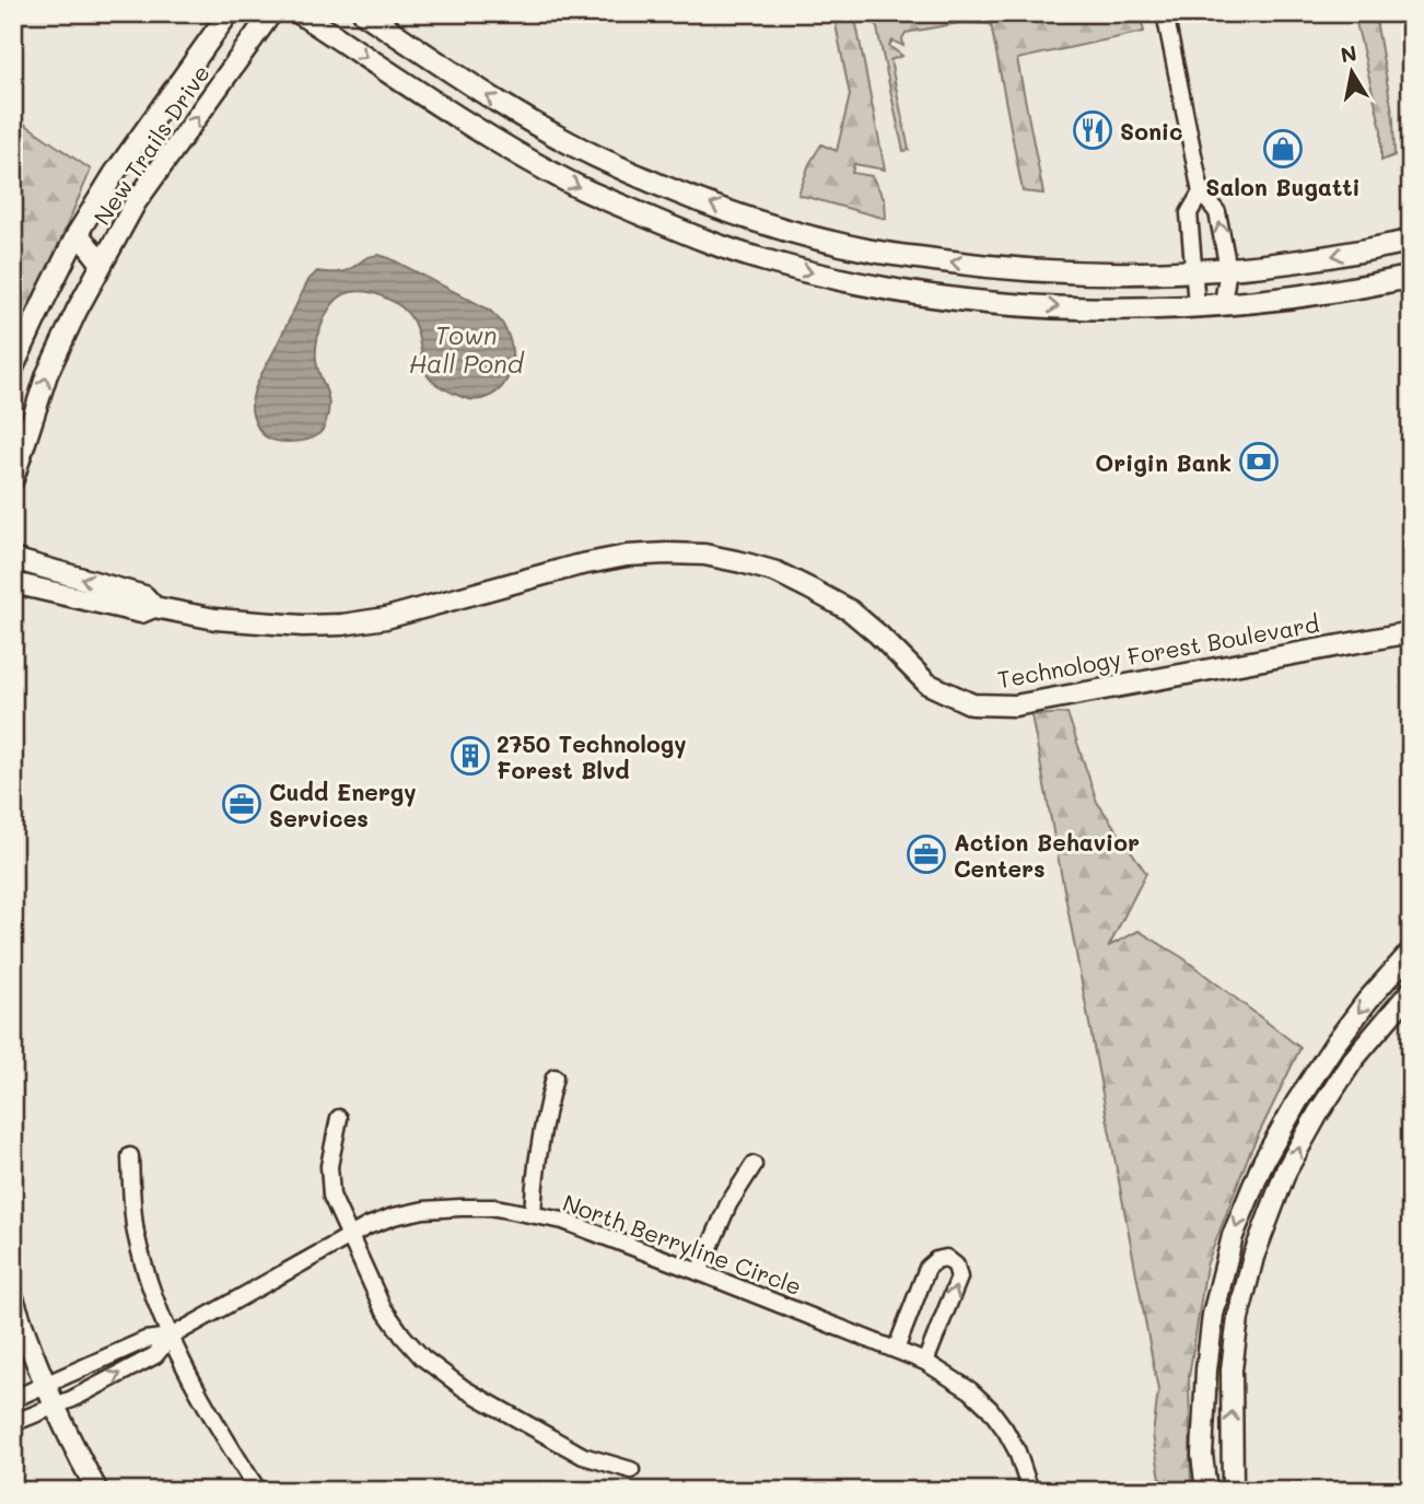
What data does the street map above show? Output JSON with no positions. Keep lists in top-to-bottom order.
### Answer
{
  "streets": {
    "street": ["New Trails Drive", "Technology Forest Boulevard", "North Berryline Circle"]
  },
  "water": ["Town Hall Pond"],
  "places": {
    "restaurant": ["Sonic"],
    "shop": ["Salon Bugatti"],
    "bank": ["Origin Bank"],
    "building": ["2750 Technology Forest Blvd"],
    "office": ["Cudd Energy Services", "Action Behavior Centers"]
  },
  "north": "top"
}
